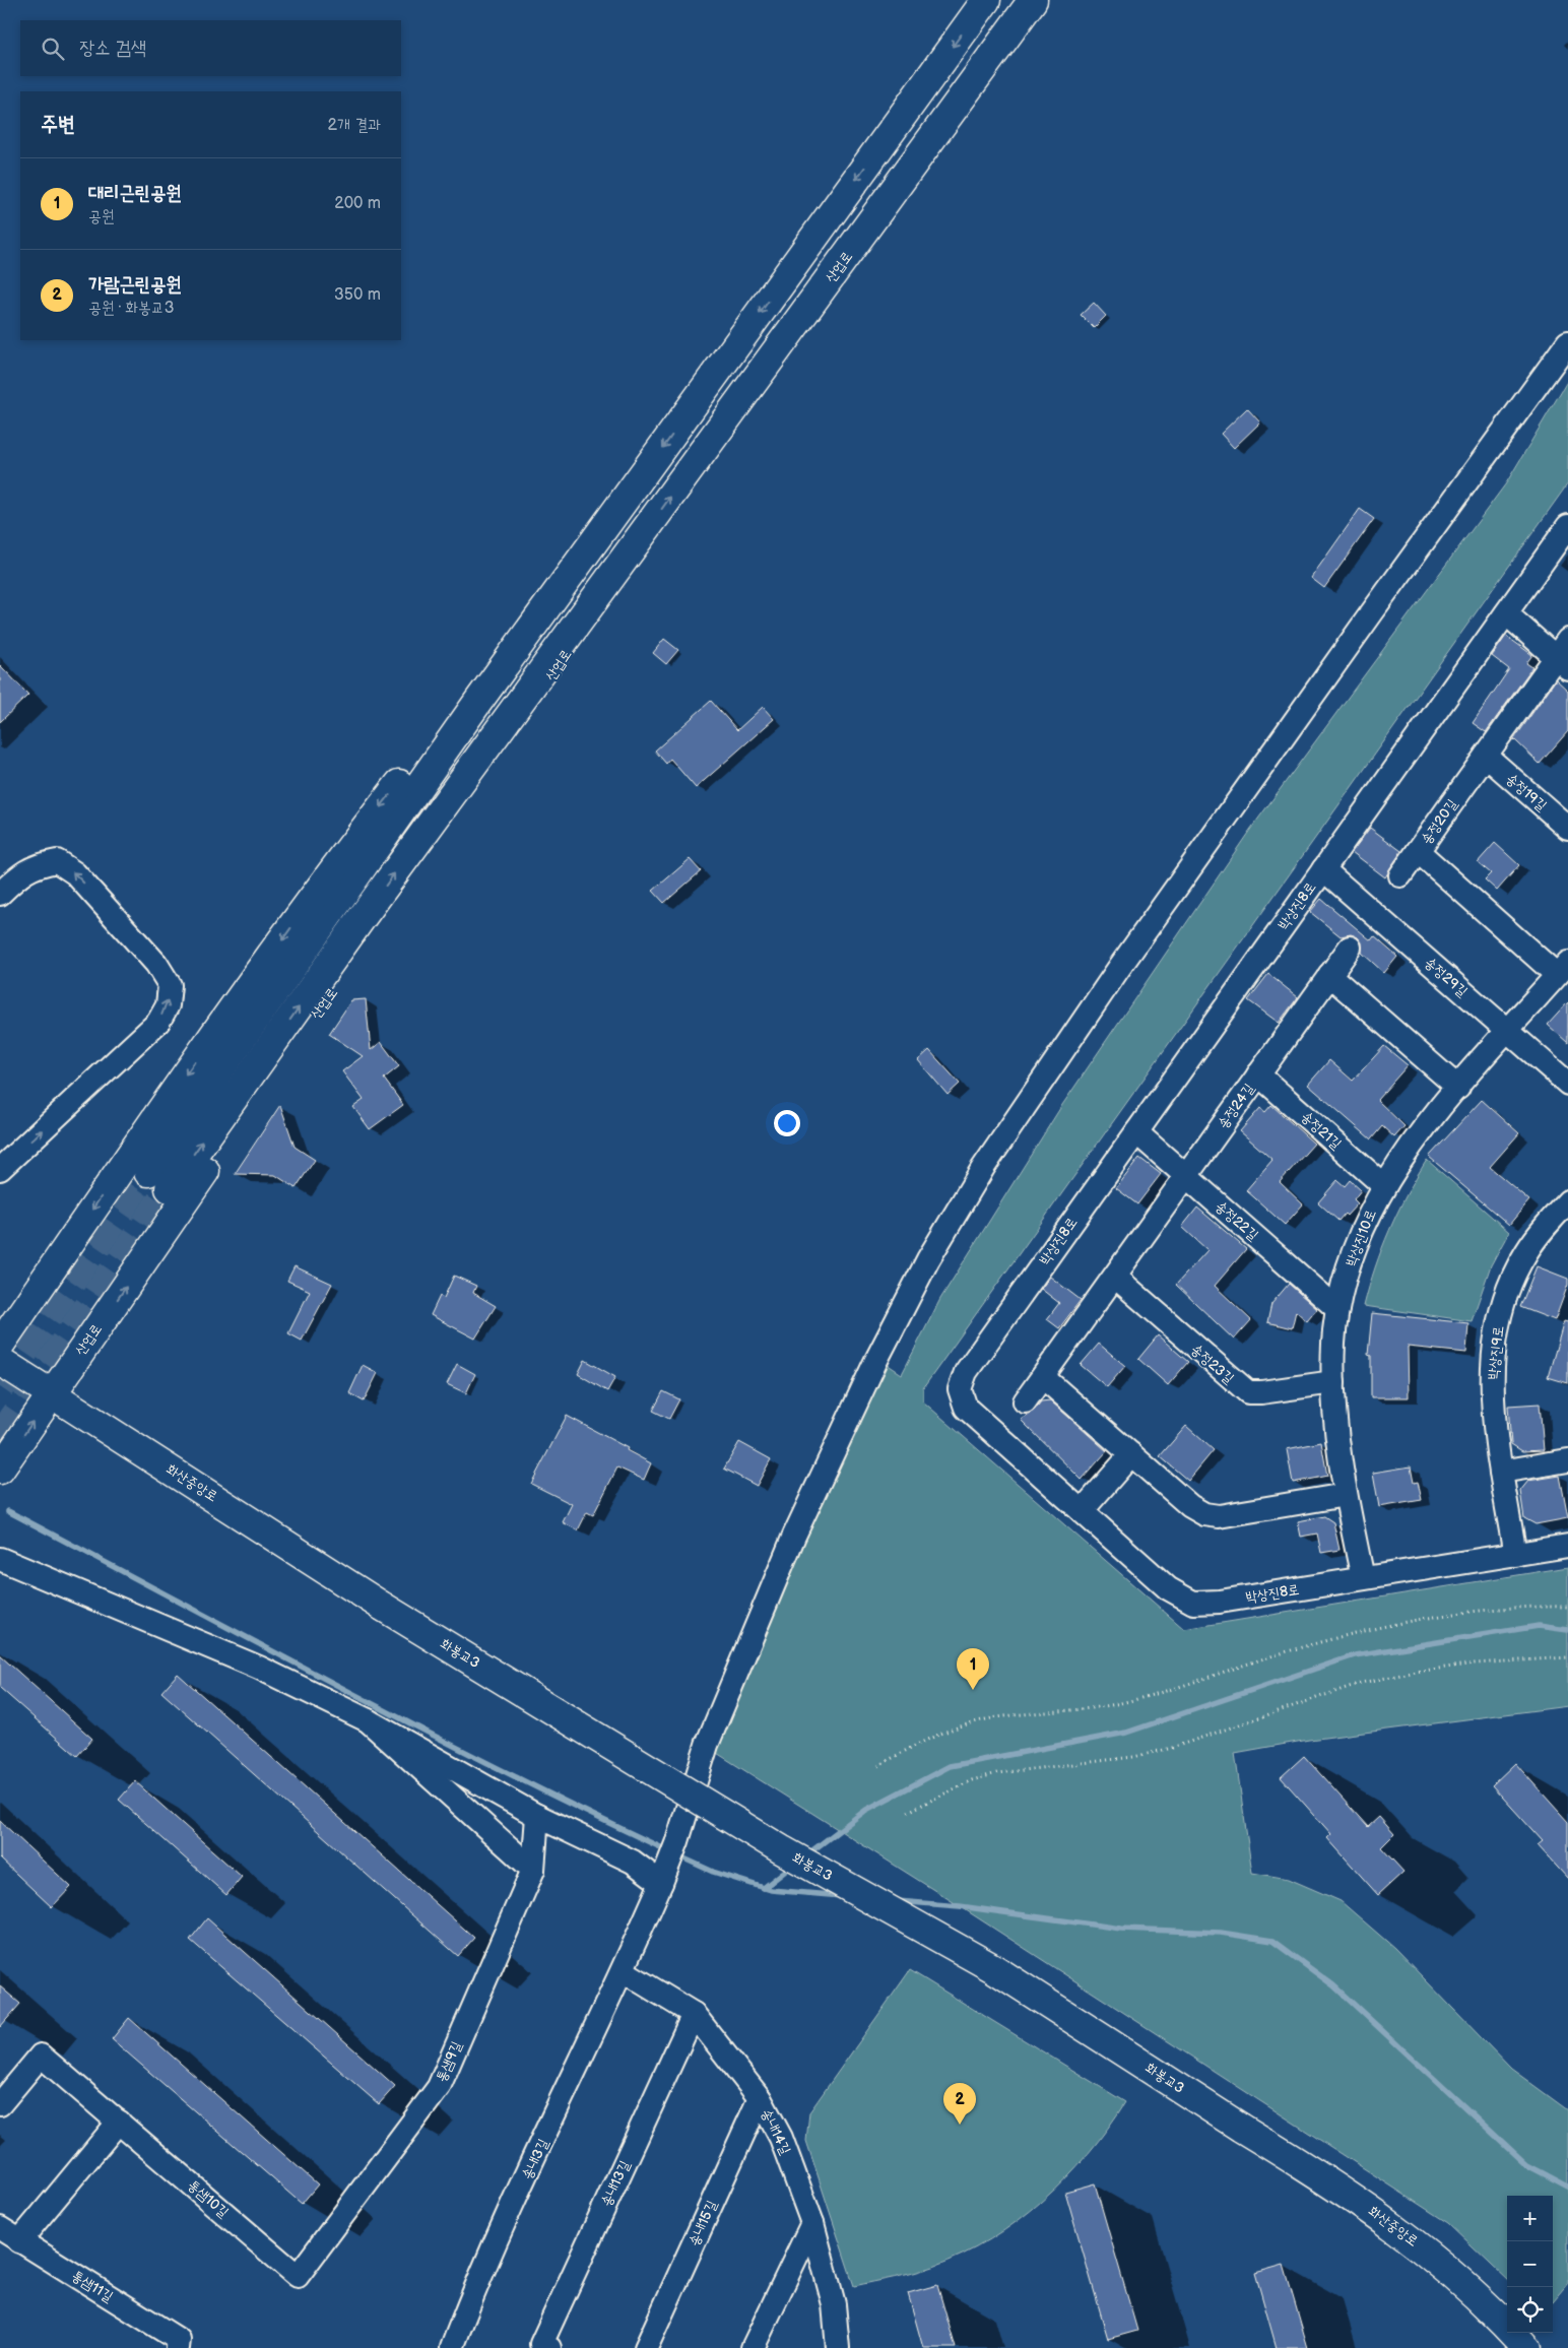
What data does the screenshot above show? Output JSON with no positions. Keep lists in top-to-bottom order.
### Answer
{
  "streets": {
    "main road": ["산업로", "화산중앙로", "화봉교3"],
    "street": [
      "송정19길",
      "송정20길",
      "박상진8로",
      "송정29길",
      "송정24길",
      "송정21길",
      "송정22길",
      "박상진10로",
      "박상진9로",
      "송정23길",
      "통샘9길",
      "송내14길",
      "송내3길",
      "송내13길",
      "통샘10길",
      "송내15길",
      "통샘11길"
    ]
  },
  "crossings": [
    ["산업로", "화산중앙로"],
    ["송정19길", "송정20길"],
    ["송정20길", "박상진10로"],
    ["박상진8로", "송정29길"],
    ["박상진8로", "송정22길"],
    ["박상진8로", "박상진10로"],
    ["박상진8로", "박상진9로"],
    ["송정29길", "박상진10로"],
    ["송정24길", "송정21길"],
    ["송정24길", "송정22길"],
    ["송정24길", "송정23길"],
    ["송정21길", "박상진10로"],
    ["송정22길", "박상진10로"],
    ["박상진10로", "송정23길"],
    ["화산중앙로", "화봉교3"],
    ["통샘9길", "통샘10길"],
    ["송내14길", "송내3길"],
    ["송내14길", "송내13길"],
    ["송내14길", "송내15길"]
  ],
  "page": {
    "search": "장소 검색",
    "heading": ["주변", "2개 결과"],
    "list": [
      {
        "mark": "1",
        "name": "대리근린공원",
        "note": "공원",
        "value": "200 m"
      },
      {
        "mark": "2",
        "name": "가람근린공원",
        "note": "공원 · 화봉교3",
        "value": "350 m"
      }
    ],
    "pins": ["1", "2"],
    "map_buttons": ["+", "−"]
  }
}
